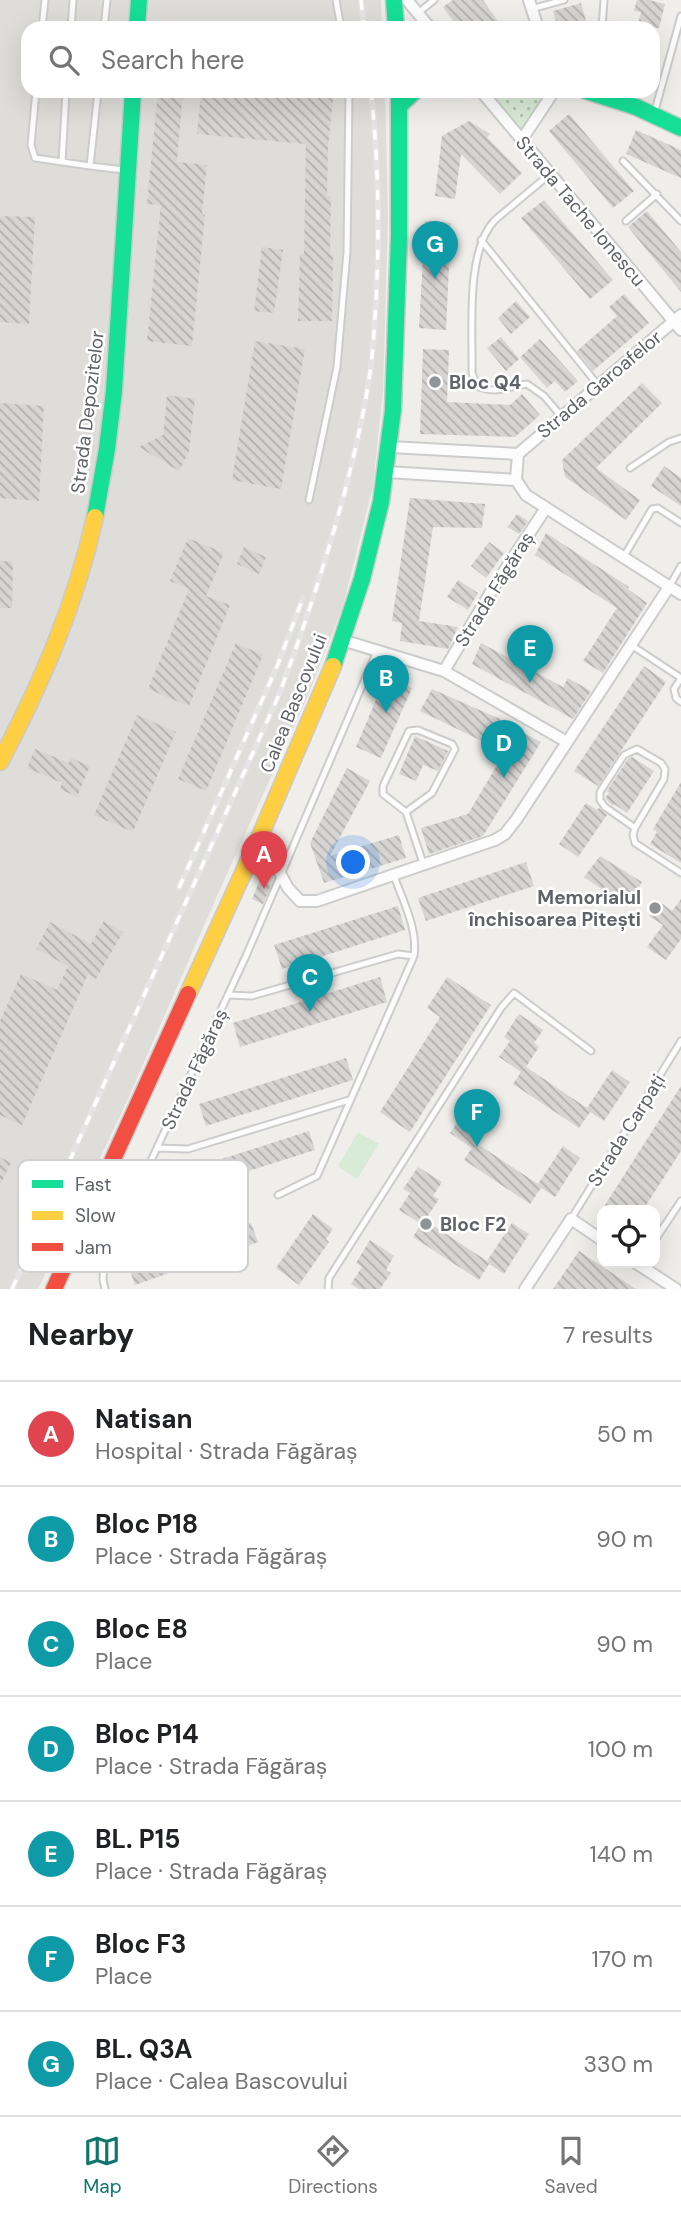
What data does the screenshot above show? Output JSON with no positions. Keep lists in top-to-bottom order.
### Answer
{
  "streets": {
    "street": [
      "Strada Tache Ionescu",
      "Strada Garoafelor",
      "Strada Depozitelor",
      "Strada Făgăraș",
      "Calea Bascovului",
      "Strada Carpați"
    ]
  },
  "crossings": [
    ["Strada Tache Ionescu", "Strada Garoafelor"]
  ],
  "places": ["Bloc Q4", "Memorialul închisoarea Pitești", "Bloc F2"],
  "legend": ["Fast", "Slow", "Jam"],
  "page": {
    "search": "Search here",
    "pins": [
      "G",
      "E",
      "B",
      "D",
      "A",
      "C",
      "F"
    ],
    "heading": ["Nearby", "7 results"],
    "list": [
      {
        "mark": "A",
        "name": "Natisan",
        "note": "Hospital · Strada Făgăraș",
        "value": "50 m"
      },
      {
        "mark": "B",
        "name": "Bloc P18",
        "note": "Place · Strada Făgăraș",
        "value": "90 m"
      },
      {
        "mark": "C",
        "name": "Bloc E8",
        "note": "Place",
        "value": "90 m"
      },
      {
        "mark": "D",
        "name": "Bloc P14",
        "note": "Place · Strada Făgăraș",
        "value": "100 m"
      },
      {
        "mark": "E",
        "name": "BL. P15",
        "note": "Place · Strada Făgăraș",
        "value": "140 m"
      },
      {
        "mark": "F",
        "name": "Bloc F3",
        "note": "Place",
        "value": "170 m"
      },
      {
        "mark": "G",
        "name": "BL. Q3A",
        "note": "Place · Calea Bascovului",
        "value": "330 m"
      }
    ],
    "nav": ["Map", "Directions", "Saved"]
  }
}
